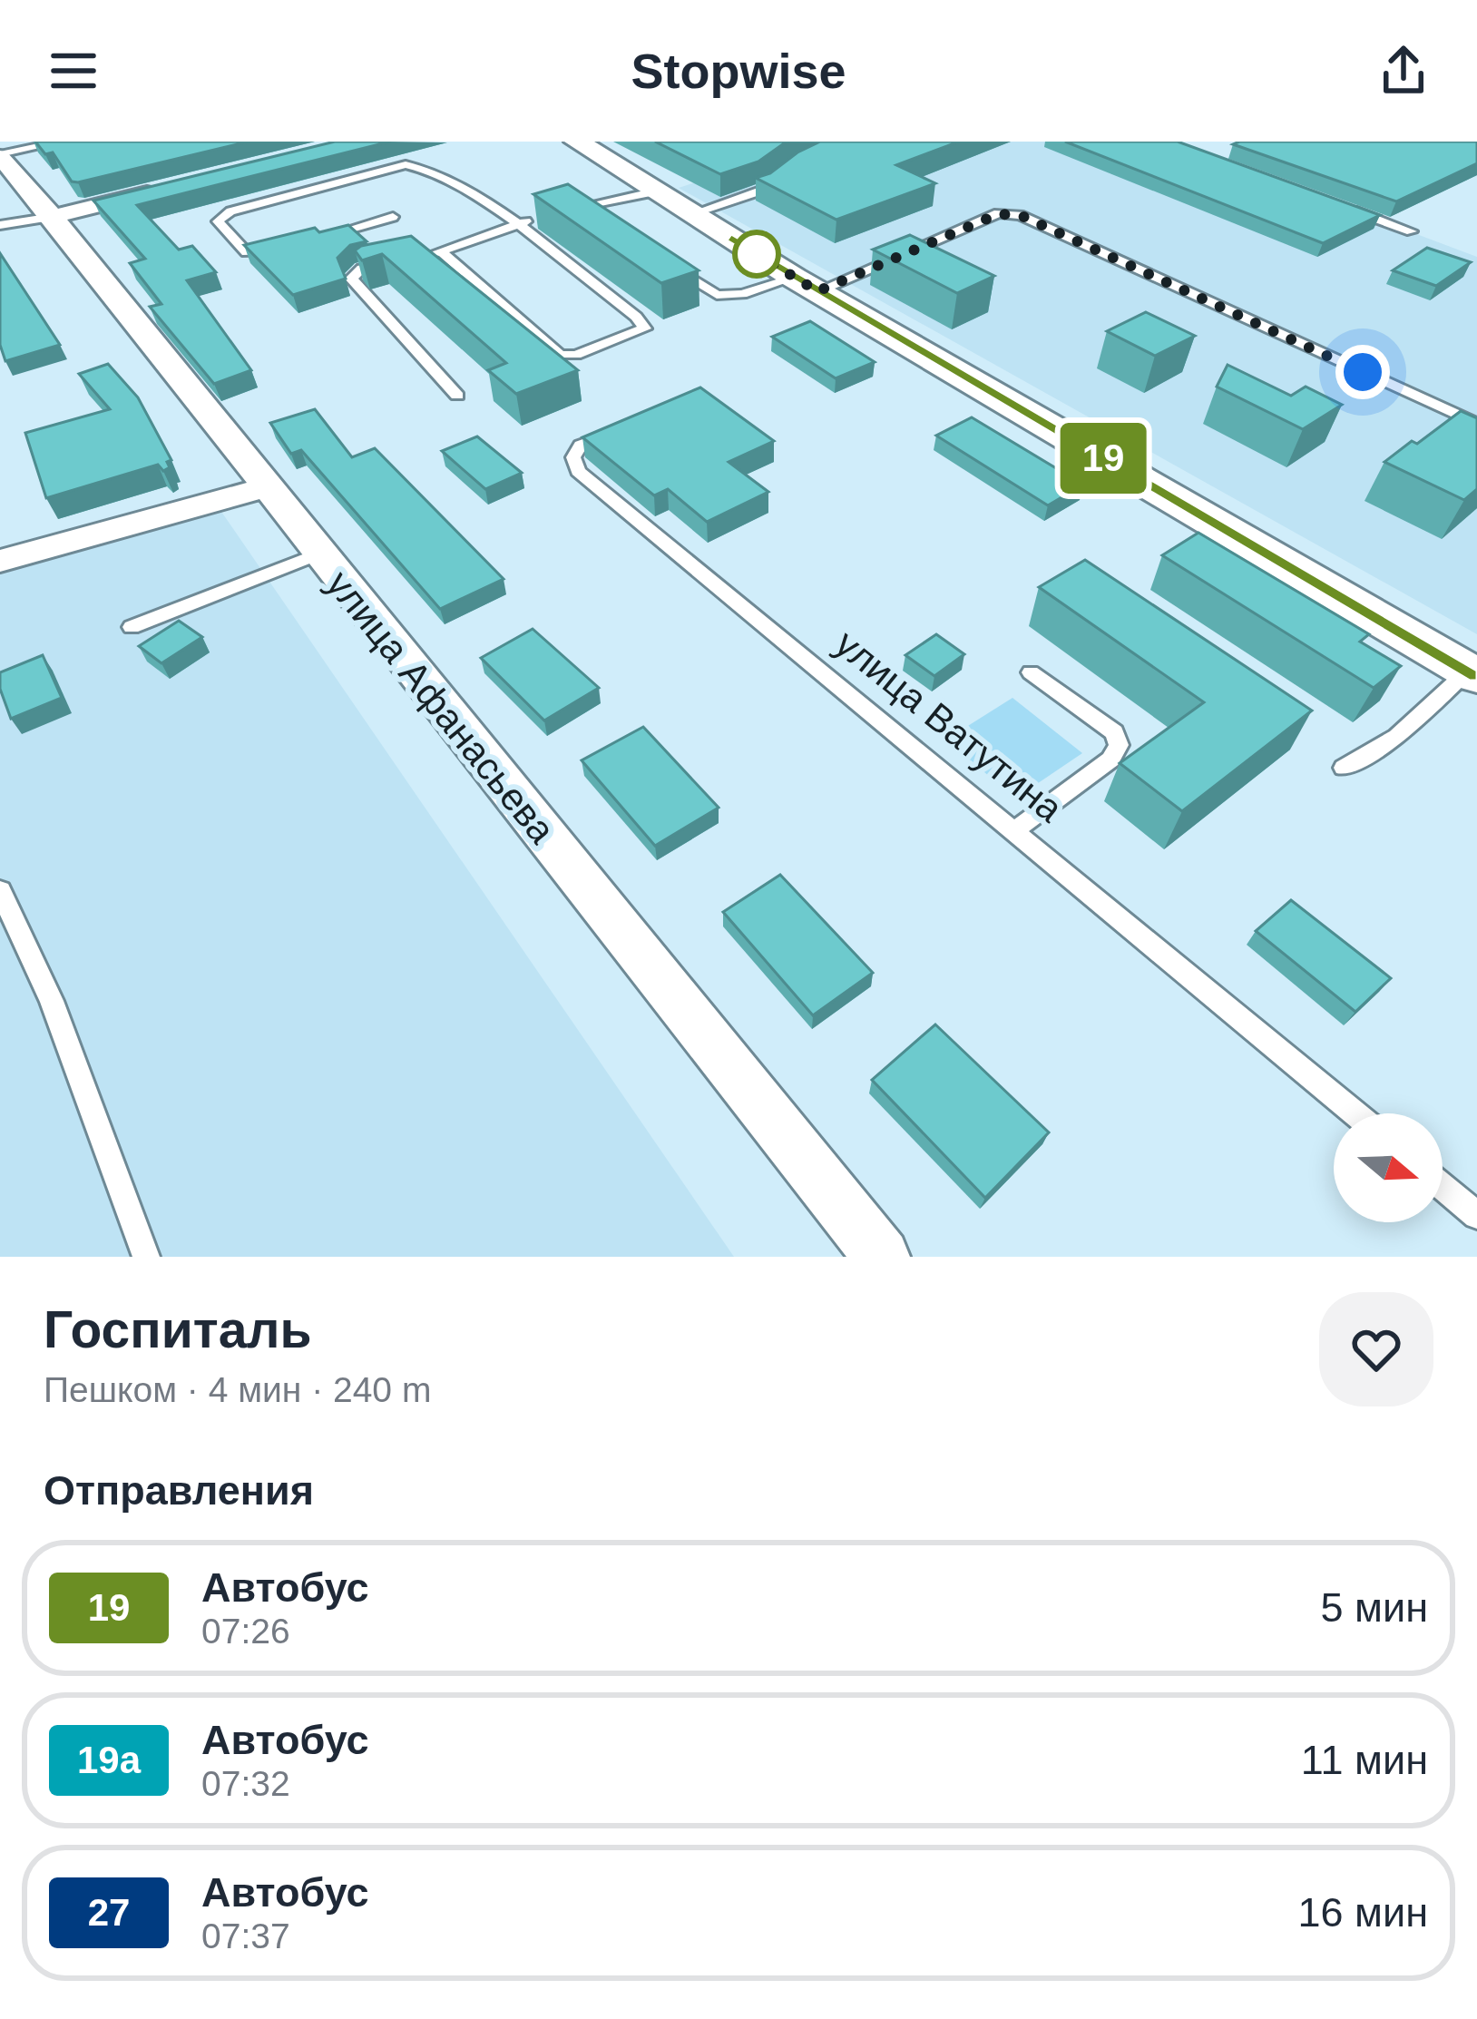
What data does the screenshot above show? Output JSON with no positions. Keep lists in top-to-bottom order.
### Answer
{
  "streets": {
    "street": ["улица Афанасьева"],
    "lane": ["улица Ватутина"]
  },
  "lines": ["bus line 19"],
  "north": "right",
  "page": {
    "header": "Stopwise",
    "on_map": "19",
    "heading": [
      ["Госпиталь", "Пешком · 4 мин · 240 m"],
      "Отправления"
    ],
    "list": [
      {
        "mark": "19",
        "name": "Автобус",
        "note": "07:26",
        "value": "5 мин"
      },
      {
        "mark": "19а",
        "name": "Автобус",
        "note": "07:32",
        "value": "11 мин"
      },
      {
        "mark": "27",
        "name": "Автобус",
        "note": "07:37",
        "value": "16 мин"
      }
    ]
  }
}
